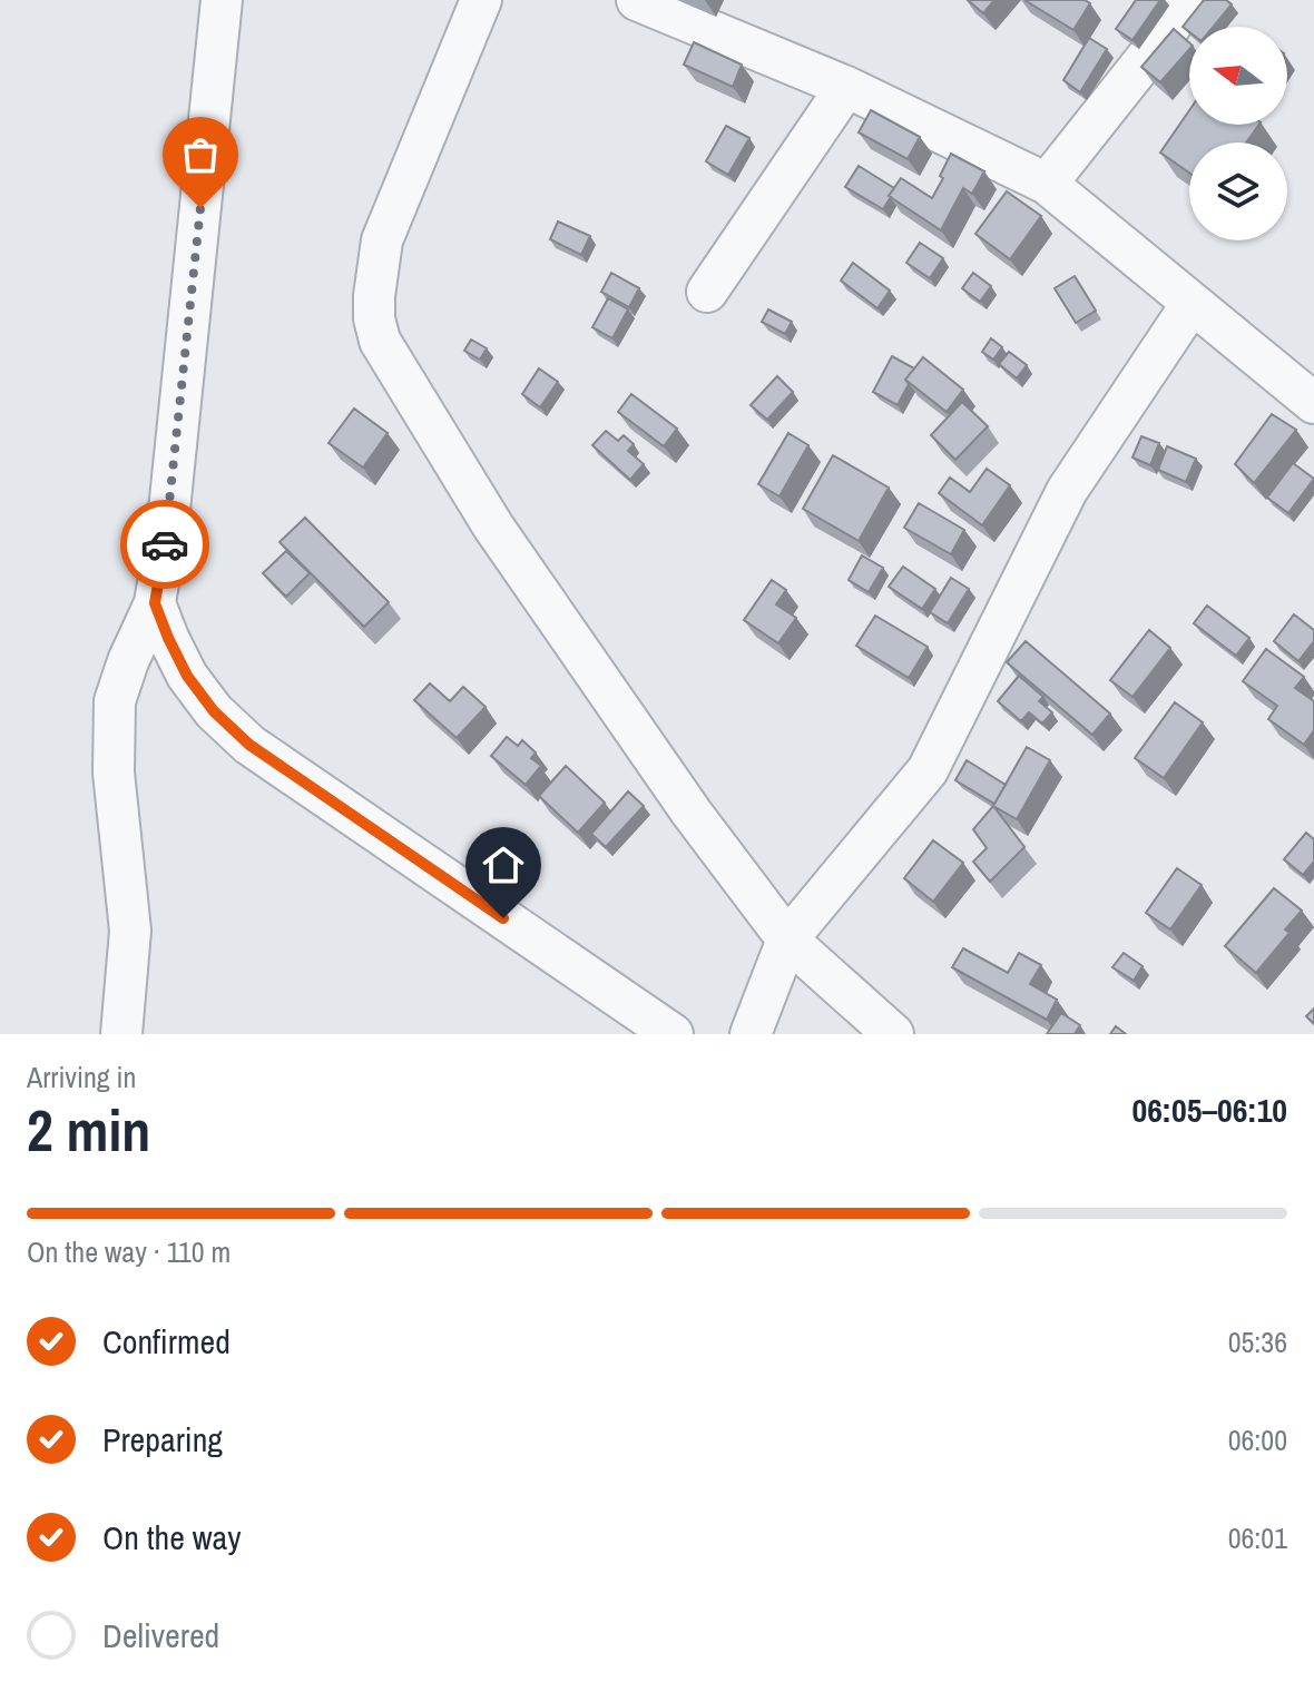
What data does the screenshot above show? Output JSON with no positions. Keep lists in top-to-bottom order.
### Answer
{
  "north": "left",
  "page": {
    "heading": ["2 min", "Arriving in", "06:05–06:10"],
    "bar": "On the way · 110 m",
    "list": [
      ["Confirmed", "05:36"],
      ["Preparing", "06:00"],
      ["On the way", "06:01"],
      "Delivered"
    ]
  }
}
